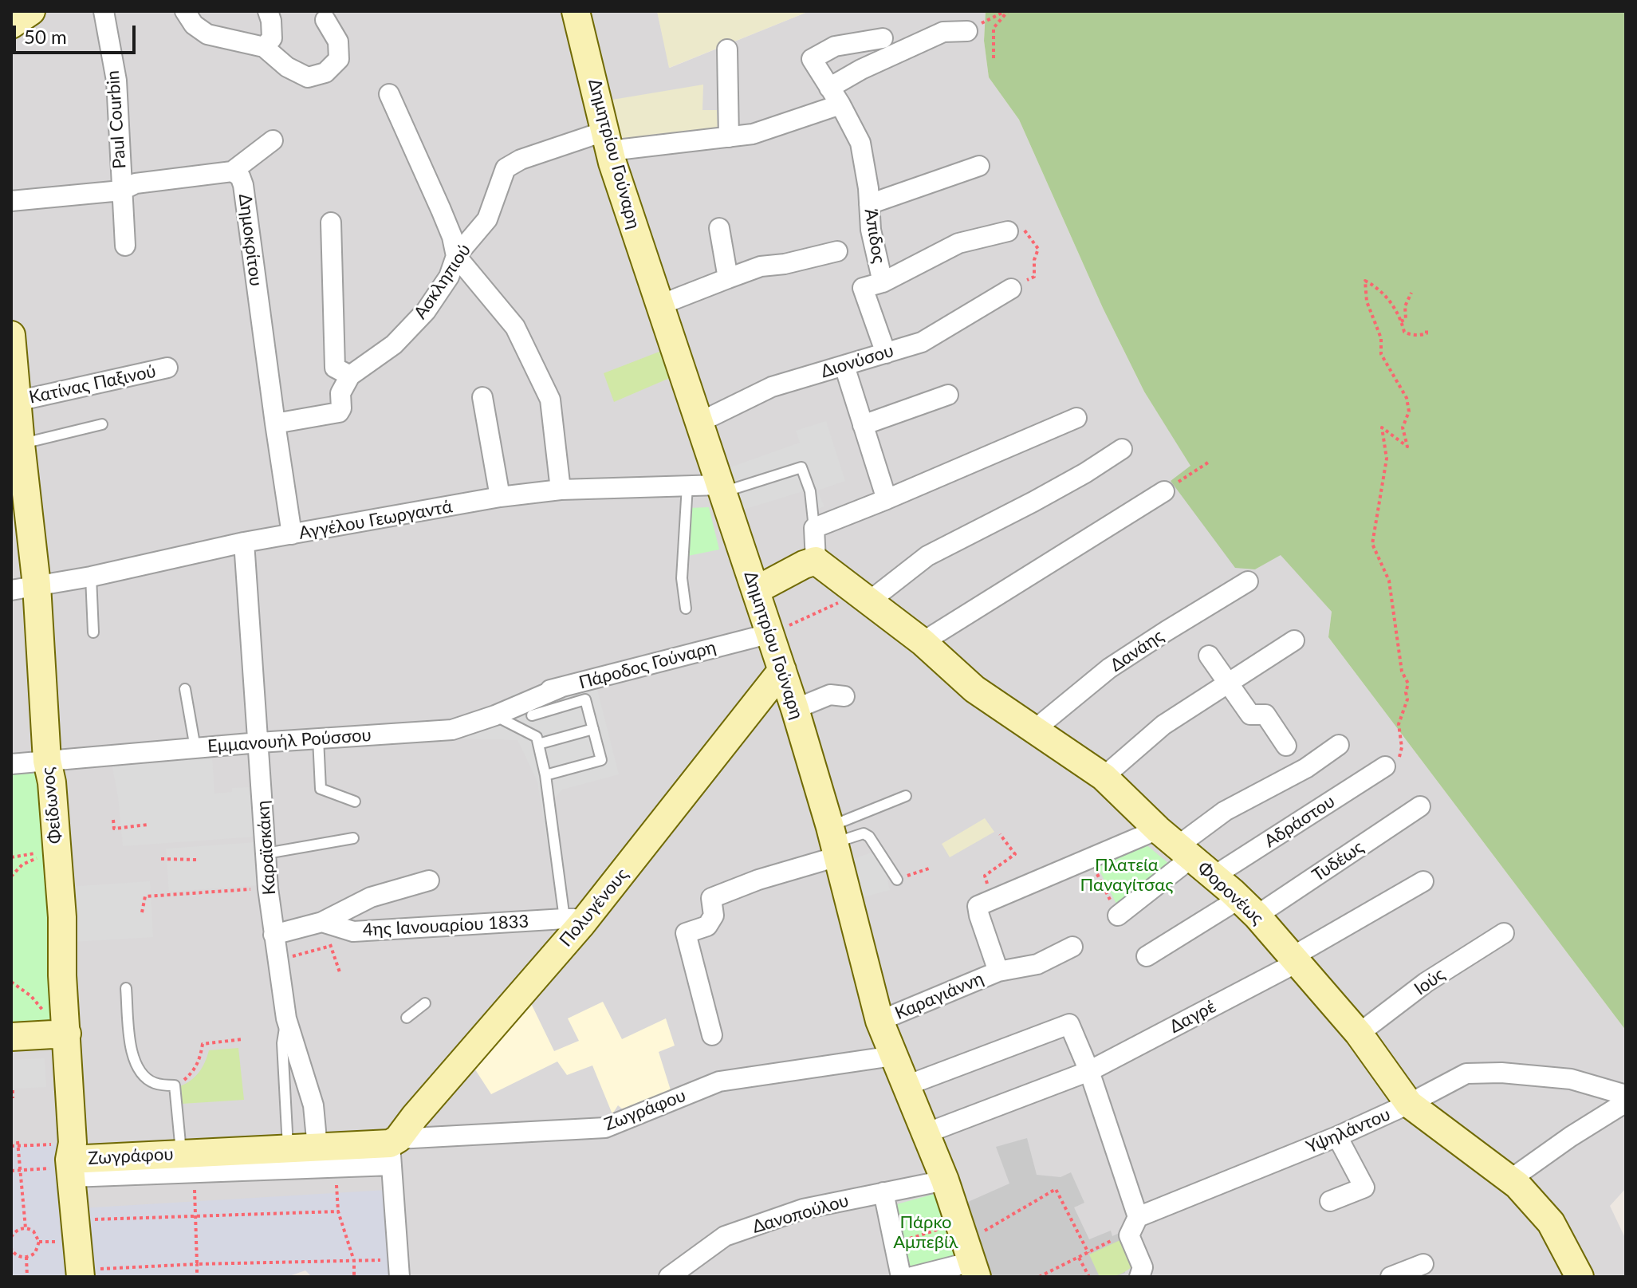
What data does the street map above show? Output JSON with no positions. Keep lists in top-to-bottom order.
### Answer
{
  "streets": {
    "main road": [
      "Δημητρίου Γούναρη",
      "Φείδωνος",
      "Φορονέως",
      "Πολυγένους",
      "Ζωγράφου"
    ],
    "street": [
      "Paul Courbin",
      "Άπιδος",
      "Δημοκρίτου",
      "Ασκληπιού",
      "Διονύσου",
      "Κατίνας Παξινού",
      "Αγγέλου Γεωργαντά",
      "Δανάης",
      "Πάροδος Γούναρη",
      "Εμμανουήλ Ρούσσου",
      "Αδράστου",
      "Καραϊσκάκη",
      "Τυδέως",
      "4ης Ιανουαρίου 1833",
      "Ιούς",
      "Καραγιάννη",
      "Δαγρέ",
      "Υψηλάντου",
      "Δανοπούλου"
    ]
  },
  "crossings": [
    ["Paul Courbin", "Δημοκρίτου"],
    ["Δημητρίου Γούναρη", "Ασκληπιού"],
    ["Δημητρίου Γούναρη", "Διονύσου"],
    ["Δημητρίου Γούναρη", "Αγγέλου Γεωργαντά"],
    ["Δημητρίου Γούναρη", "Πάροδος Γούναρη"],
    ["Δημητρίου Γούναρη", "Πολυγένους"],
    ["Δημητρίου Γούναρη", "Καραγιάννη"],
    ["Δημητρίου Γούναρη", "Δαγρέ"],
    ["Δημητρίου Γούναρη", "Ζωγράφου"],
    ["Δημητρίου Γούναρη", "Δανοπούλου"],
    ["Άπιδος", "Διονύσου"],
    ["Δημοκρίτου", "Αγγέλου Γεωργαντά"],
    ["Κατίνας Παξινού", "Φείδωνος"],
    ["Αγγέλου Γεωργαντά", "Φείδωνος"],
    ["Αγγέλου Γεωργαντά", "Καραϊσκάκη"],
    ["Δανάης", "Φορονέως"],
    ["Πάροδος Γούναρη", "Εμμανουήλ Ρούσσου"],
    ["Εμμανουήλ Ρούσσου", "Φείδωνος"],
    ["Εμμανουήλ Ρούσσου", "Καραϊσκάκη"],
    ["Φείδωνος", "Ζωγράφου"],
    ["Αδράστου", "Φορονέως"],
    ["Καραϊσκάκη", "Ζωγράφου"],
    ["Τυδέως", "Φορονέως"],
    ["Φορονέως", "Ιούς"],
    ["Φορονέως", "Δαγρέ"],
    ["Φορονέως", "Υψηλάντου"],
    ["Πολυγένους", "4ης Ιανουαρίου 1833"],
    ["Πολυγένους", "Ζωγράφου"]
  ],
  "parks": ["Πλατεία Παναγίτσας", "Πάρκο Αμπεβίλ"],
  "scale_bar": "50 m"
}
